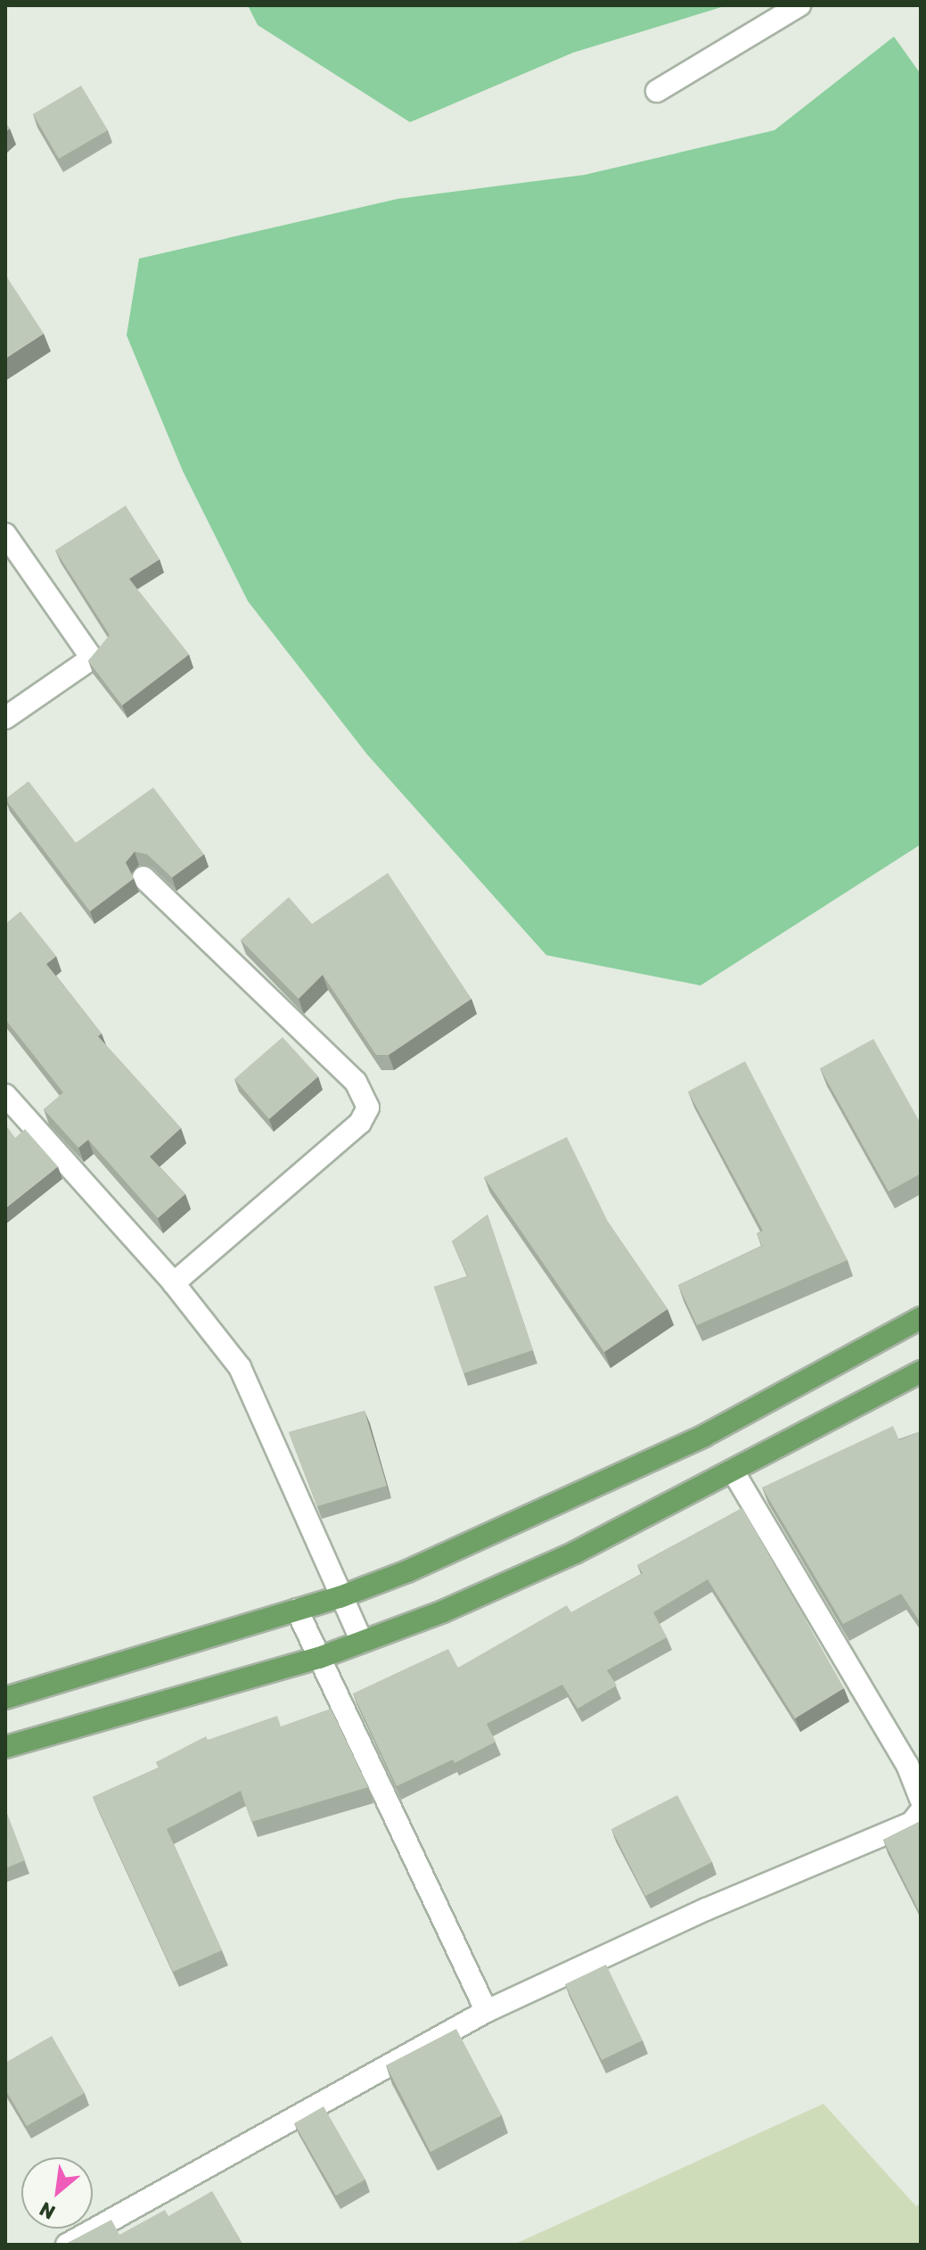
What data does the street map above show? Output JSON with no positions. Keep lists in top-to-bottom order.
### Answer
{
  "north": "bottom left"
}
